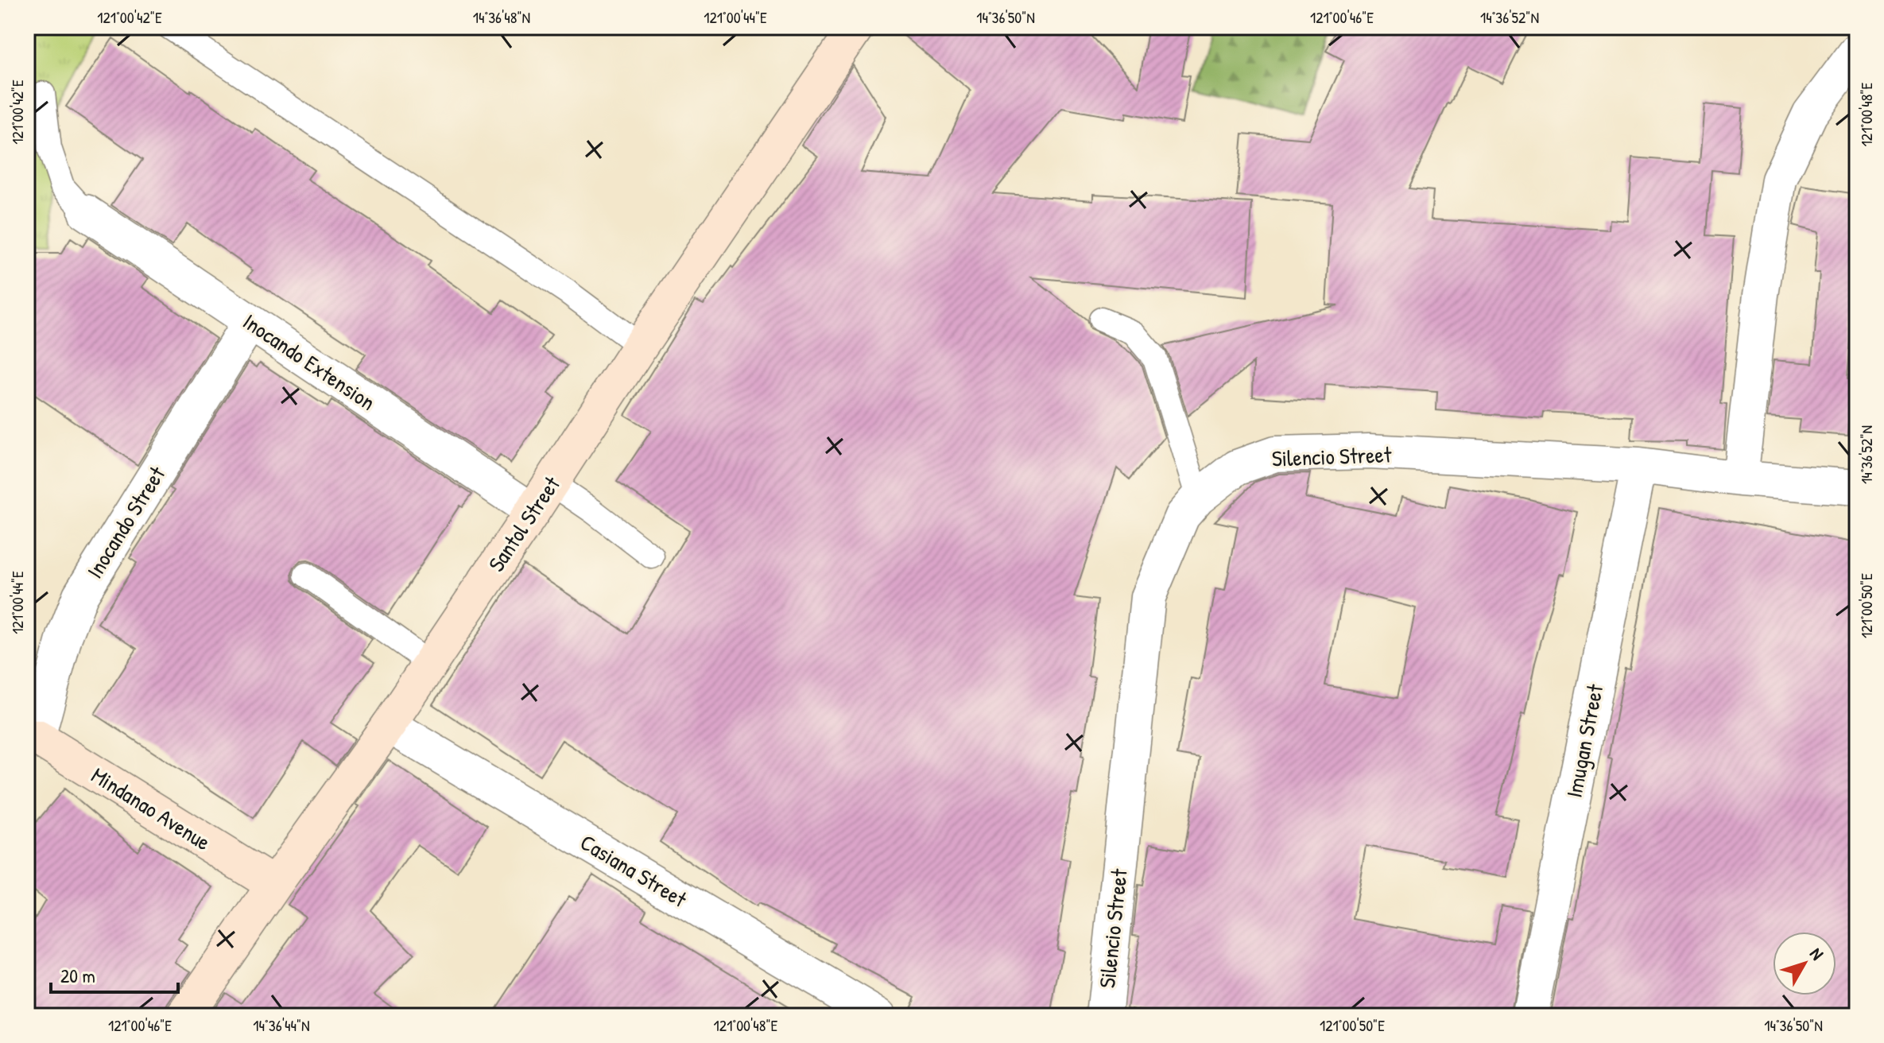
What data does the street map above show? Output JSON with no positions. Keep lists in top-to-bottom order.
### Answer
{
  "streets": {
    "street": [
      "Inocando Extension",
      "Silencio Street",
      "Inocando Street",
      "Santol Street",
      "Imugan Street",
      "Mindanao Avenue",
      "Casiana Street"
    ]
  },
  "crossings": [
    ["Inocando Extension", "Inocando Street"],
    ["Inocando Extension", "Santol Street"],
    ["Silencio Street", "Imugan Street"],
    ["Inocando Street", "Mindanao Avenue"],
    ["Santol Street", "Mindanao Avenue"],
    ["Santol Street", "Casiana Street"]
  ],
  "scale_bar": "20 m",
  "north": "top right",
  "coordinates": [
    "121°00'42\"E",
    "14°36'48\"N",
    "121°00'44\"E",
    "14°36'50\"N",
    "121°00'46\"E",
    "14°36'52\"N",
    "121°00'48\"E",
    "121°00'50\"E",
    "14°36'44\"N"
  ]
}
